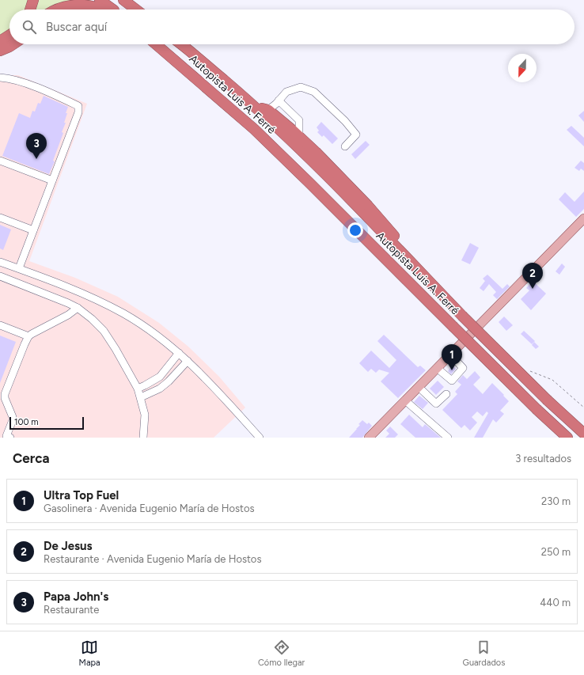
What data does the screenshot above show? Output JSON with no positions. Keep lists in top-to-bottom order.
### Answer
{
  "streets": {
    "highway": ["Autopista Luis A. Ferré"]
  },
  "scale_bar": "100 m",
  "north": "bottom",
  "page": {
    "search": "Buscar aquí",
    "pins": ["3", "2", "1"],
    "scale": "100 m",
    "heading": ["Cerca", "3 resultados"],
    "list": [
      {
        "mark": "1",
        "name": "Ultra Top Fuel",
        "note": "Gasolinera · Avenida Eugenio María de Hostos",
        "value": "230 m"
      },
      {
        "mark": "2",
        "name": "De Jesus",
        "note": "Restaurante · Avenida Eugenio María de Hostos",
        "value": "250 m"
      },
      {
        "mark": "3",
        "name": "Papa John's",
        "note": "Restaurante",
        "value": "440 m"
      }
    ],
    "nav": ["Mapa", "Cómo llegar", "Guardados"]
  }
}
